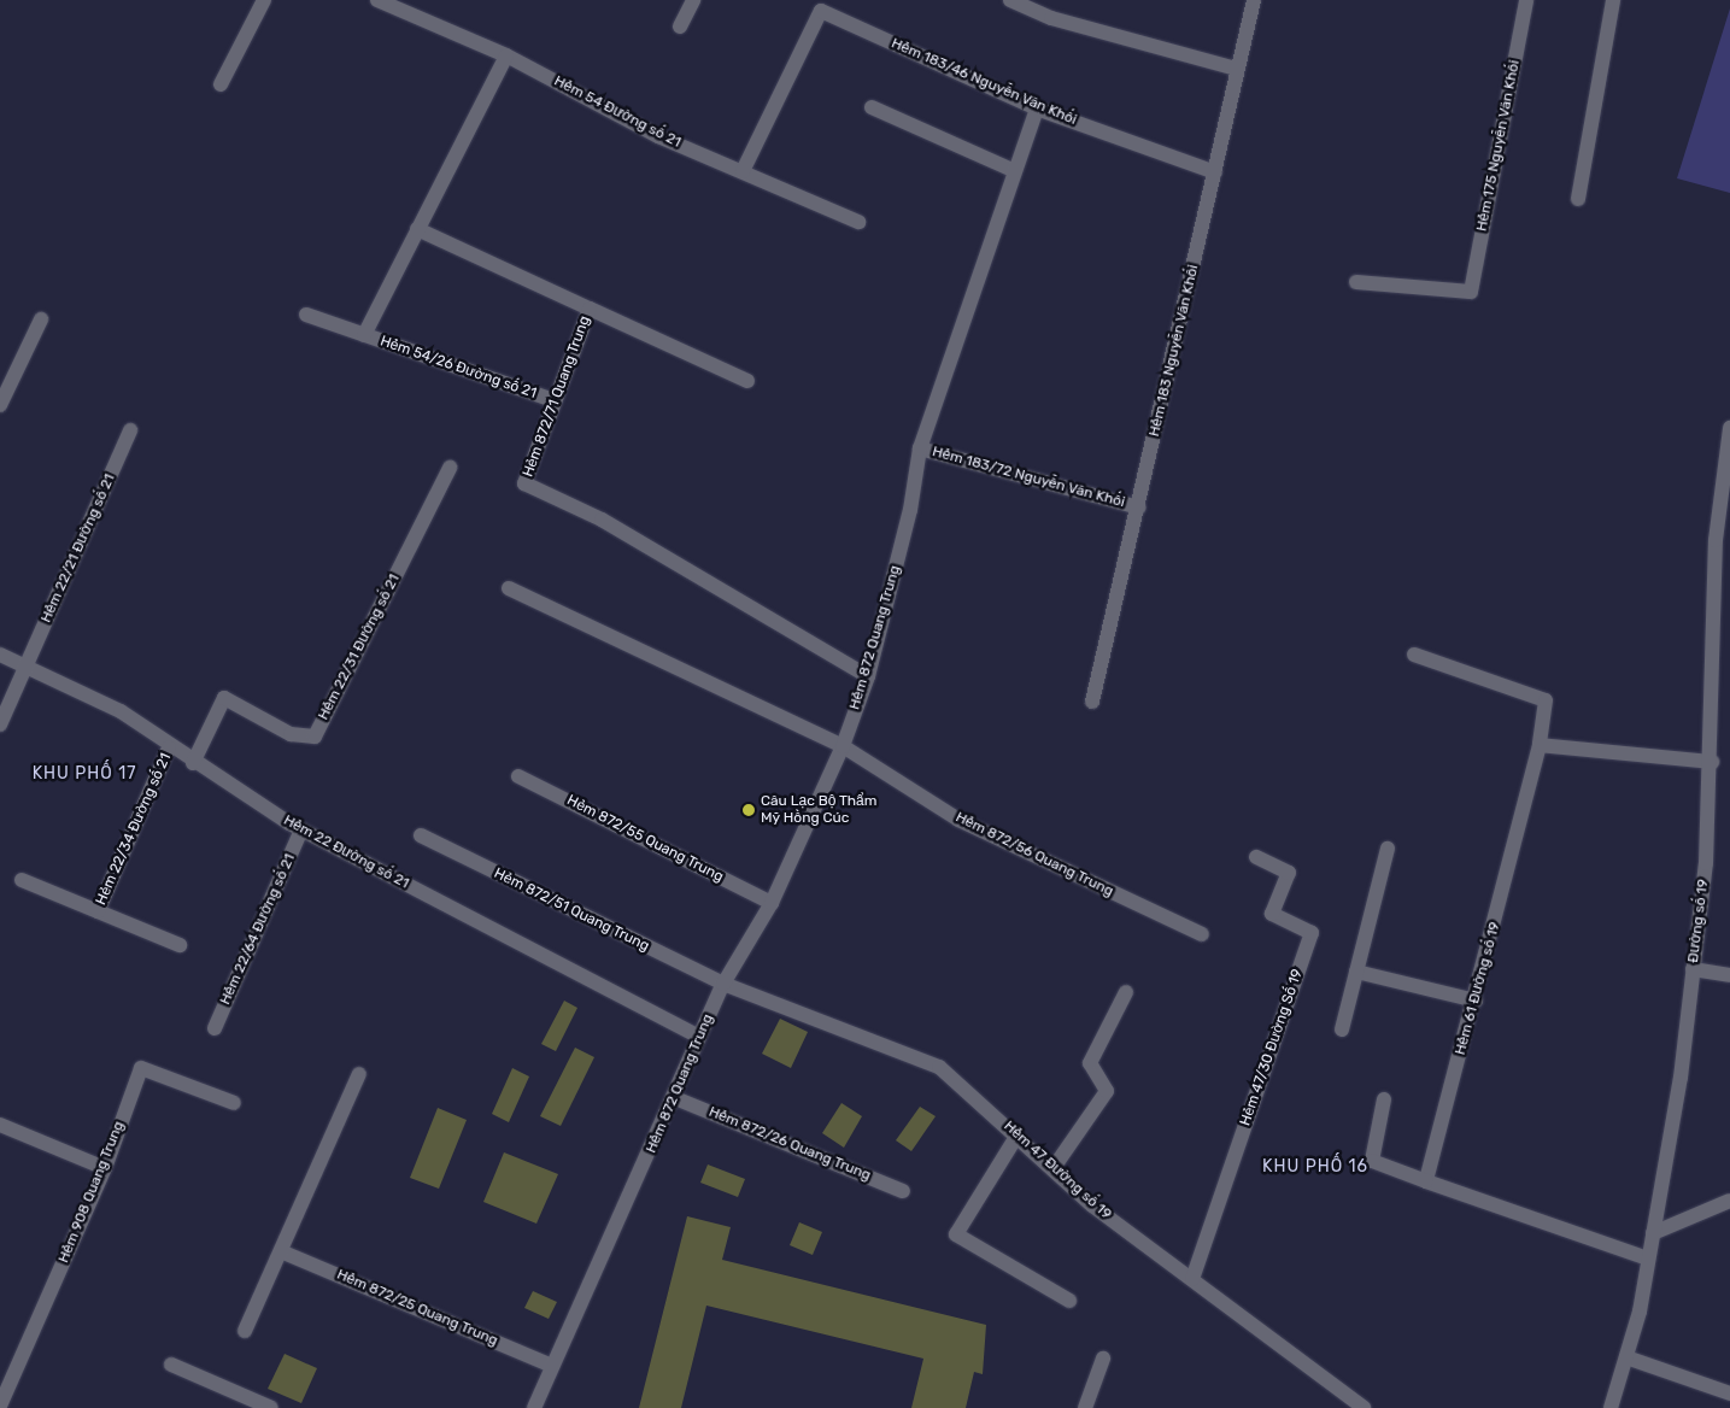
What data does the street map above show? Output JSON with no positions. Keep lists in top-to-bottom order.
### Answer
{
  "streets": {
    "street": [
      "Hẻm 183/46 Nguyễn Văn Khối",
      "Hẻm 54 Đường số 21",
      "Hẻm 175 Nguyễn Văn Khối",
      "Hẻm 183 Nguyễn Văn Khối",
      "Hẻm 54/26 Đường số 21",
      "Hẻm 872/71 Quang Trung",
      "Hẻm 183/72 Nguyễn Văn Khối",
      "Hẻm 22/21 Đường số 21",
      "Hẻm 872 Quang Trung",
      "Hẻm 22/31 Đường số 21",
      "Hẻm 22/34 Đường số 21",
      "Hẻm 872/55 Quang Trung",
      "Hẻm 22 Đường số 21",
      "Hẻm 872/56 Quang Trung",
      "Hẻm 872/51 Quang Trung",
      "Đường số 19",
      "Hẻm 22/64 Đường số 21",
      "Hẻm 61 Đường số 19",
      "Hẻm 47/30 Đường Số 19",
      "Hẻm 872/26 Quang Trung",
      "Hẻm 47 Đường số 19",
      "Hẻm 908 Quang Trung",
      "Hẻm 872/25 Quang Trung"
    ]
  },
  "crossings": [
    ["Hẻm 183/46 Nguyễn Văn Khối", "Hẻm 54 Đường số 21"],
    ["Hẻm 183/46 Nguyễn Văn Khối", "Hẻm 183 Nguyễn Văn Khối"],
    ["Hẻm 183/46 Nguyễn Văn Khối", "Hẻm 872 Quang Trung"],
    ["Hẻm 54 Đường số 21", "Hẻm 54/26 Đường số 21"],
    ["Hẻm 183 Nguyễn Văn Khối", "Hẻm 183/72 Nguyễn Văn Khối"],
    ["Hẻm 54/26 Đường số 21", "Hẻm 872/71 Quang Trung"],
    ["Hẻm 872/71 Quang Trung", "Hẻm 872 Quang Trung"],
    ["Hẻm 183/72 Nguyễn Văn Khối", "Hẻm 872 Quang Trung"],
    ["Hẻm 22/21 Đường số 21", "Hẻm 22 Đường số 21"],
    ["Hẻm 872 Quang Trung", "Hẻm 872/55 Quang Trung"],
    ["Hẻm 872 Quang Trung", "Hẻm 22 Đường số 21"],
    ["Hẻm 872 Quang Trung", "Hẻm 872/56 Quang Trung"],
    ["Hẻm 872 Quang Trung", "Hẻm 872/51 Quang Trung"],
    ["Hẻm 872 Quang Trung", "Hẻm 872/26 Quang Trung"],
    ["Hẻm 872 Quang Trung", "Hẻm 47 Đường số 19"],
    ["Hẻm 872 Quang Trung", "Hẻm 872/25 Quang Trung"],
    ["Hẻm 22/31 Đường số 21", "Hẻm 22 Đường số 21"],
    ["Hẻm 22/34 Đường số 21", "Hẻm 22 Đường số 21"],
    ["Hẻm 22 Đường số 21", "Hẻm 22/64 Đường số 21"],
    ["Hẻm 872/51 Quang Trung", "Hẻm 47 Đường số 19"],
    ["Hẻm 47/30 Đường Số 19", "Hẻm 47 Đường số 19"]
  ],
  "districts": ["KHU PHỐ 17", "KHU PHỐ 16"],
  "places": ["Câu Lạc Bộ Thẩm Mỹ Hồng Cúc"]
}
